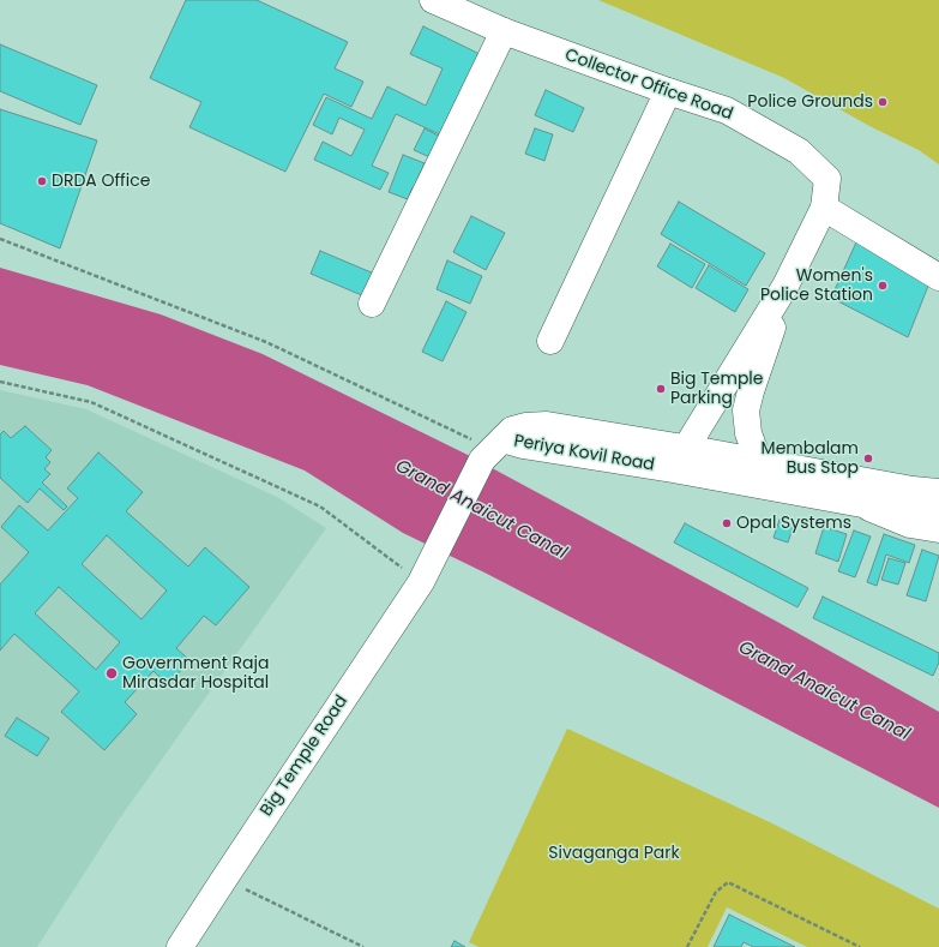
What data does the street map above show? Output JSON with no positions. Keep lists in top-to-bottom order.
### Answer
{
  "streets": {
    "main road": ["Collector Office Road", "Periya Kovil Road", "Big Temple Road"]
  },
  "crossings": [
    ["Periya Kovil Road", "Big Temple Road"]
  ],
  "water": ["Grand Anaicut Canal"],
  "parks": ["Sivaganga Park"],
  "places": [
    "Police Grounds",
    "DRDA Office",
    "Women's Police Station",
    "Big Temple Parking",
    "Membalam Bus Stop",
    "Opal Systems",
    "Government Raja Mirasdar Hospital"
  ]
}
